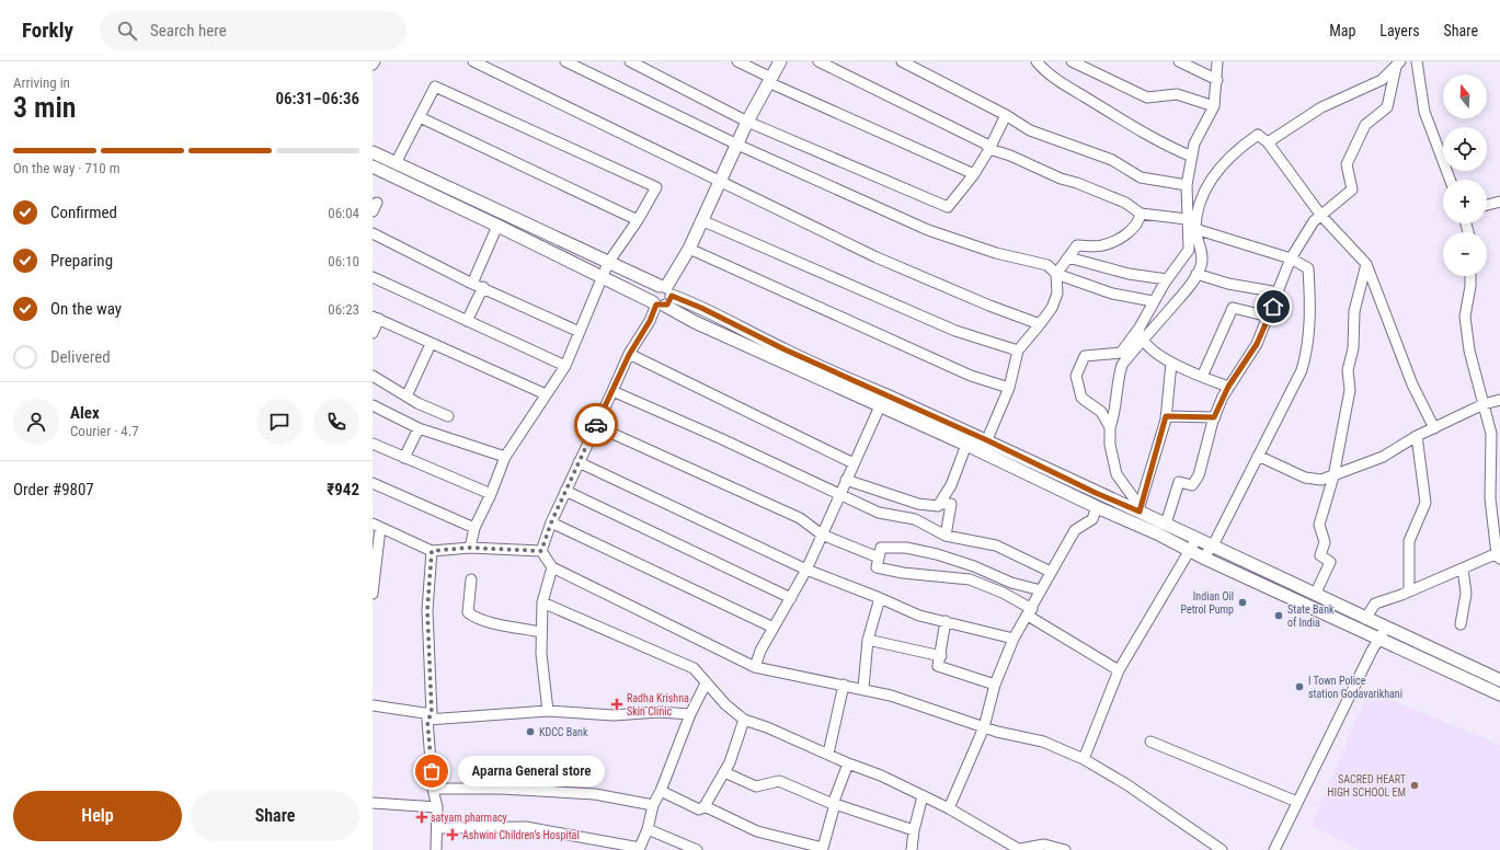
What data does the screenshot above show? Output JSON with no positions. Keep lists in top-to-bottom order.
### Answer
{
  "places": {
    "other": [
      "Indian Oil Petrol Pump",
      "State Bank of India",
      "I Town Police station Godavarikhani",
      "KDCC Bank",
      "Aparna General store",
      "SACRED HEART HIGH SCHOOL EM"
    ],
    "health": ["Radha Krishna Skin Clinic", "satyam pharmacy", "Ashwini Children's Hospital"]
  },
  "north": "top",
  "page": {
    "header": "Forkly",
    "search": "Search here",
    "nav": ["Map", "Layers", "Share"],
    "heading": ["3 min", "Arriving in", "06:31–06:36"],
    "panel": [
      "Alex",
      "Courier · 4.7",
      "Order #9807",
      "₹942"
    ],
    "map_buttons": ["+", "−"],
    "bar": "On the way · 710 m",
    "list": [
      ["Confirmed", "06:04"],
      ["Preparing", "06:10"],
      ["On the way", "06:23"],
      "Delivered"
    ],
    "bubble": "Aparna General store",
    "buttons": ["Help", "Share"]
  }
}
